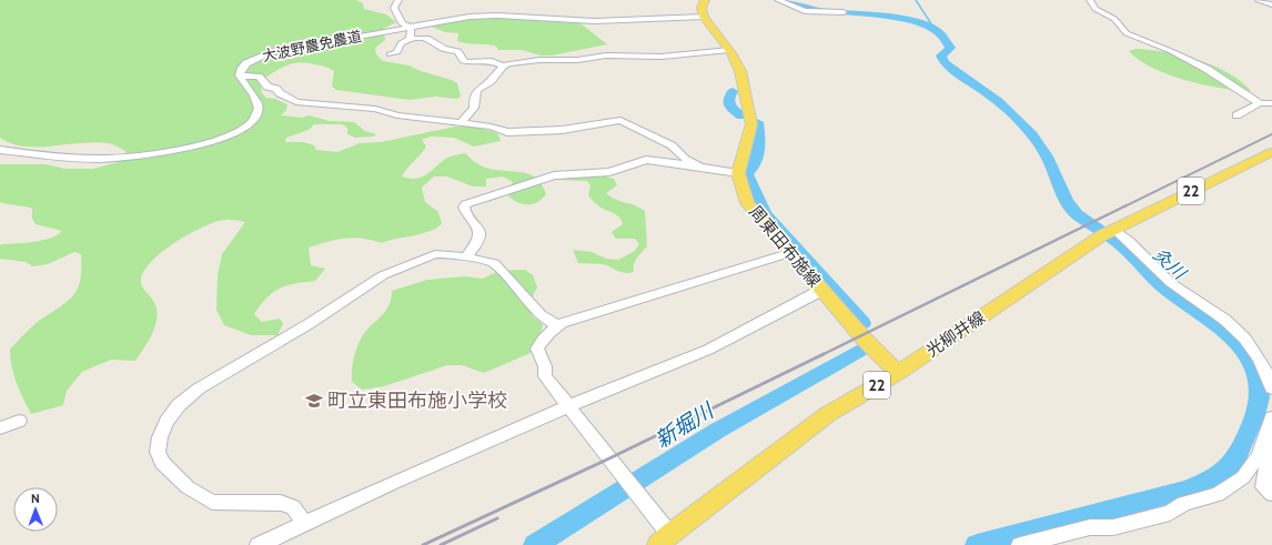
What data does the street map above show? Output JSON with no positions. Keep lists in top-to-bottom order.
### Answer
{
  "streets": {
    "main road": ["22", "周東田布施線", "光柳井線"],
    "street": ["大波野農免農道"]
  },
  "crossings": [
    ["大波野農免農道", "周東田布施線"],
    ["周東田布施線", "光柳井線"]
  ],
  "water": ["灸川", "新堀川"],
  "places": {
    "school or university": ["町立東田布施小学校"]
  },
  "north": "top"
}
